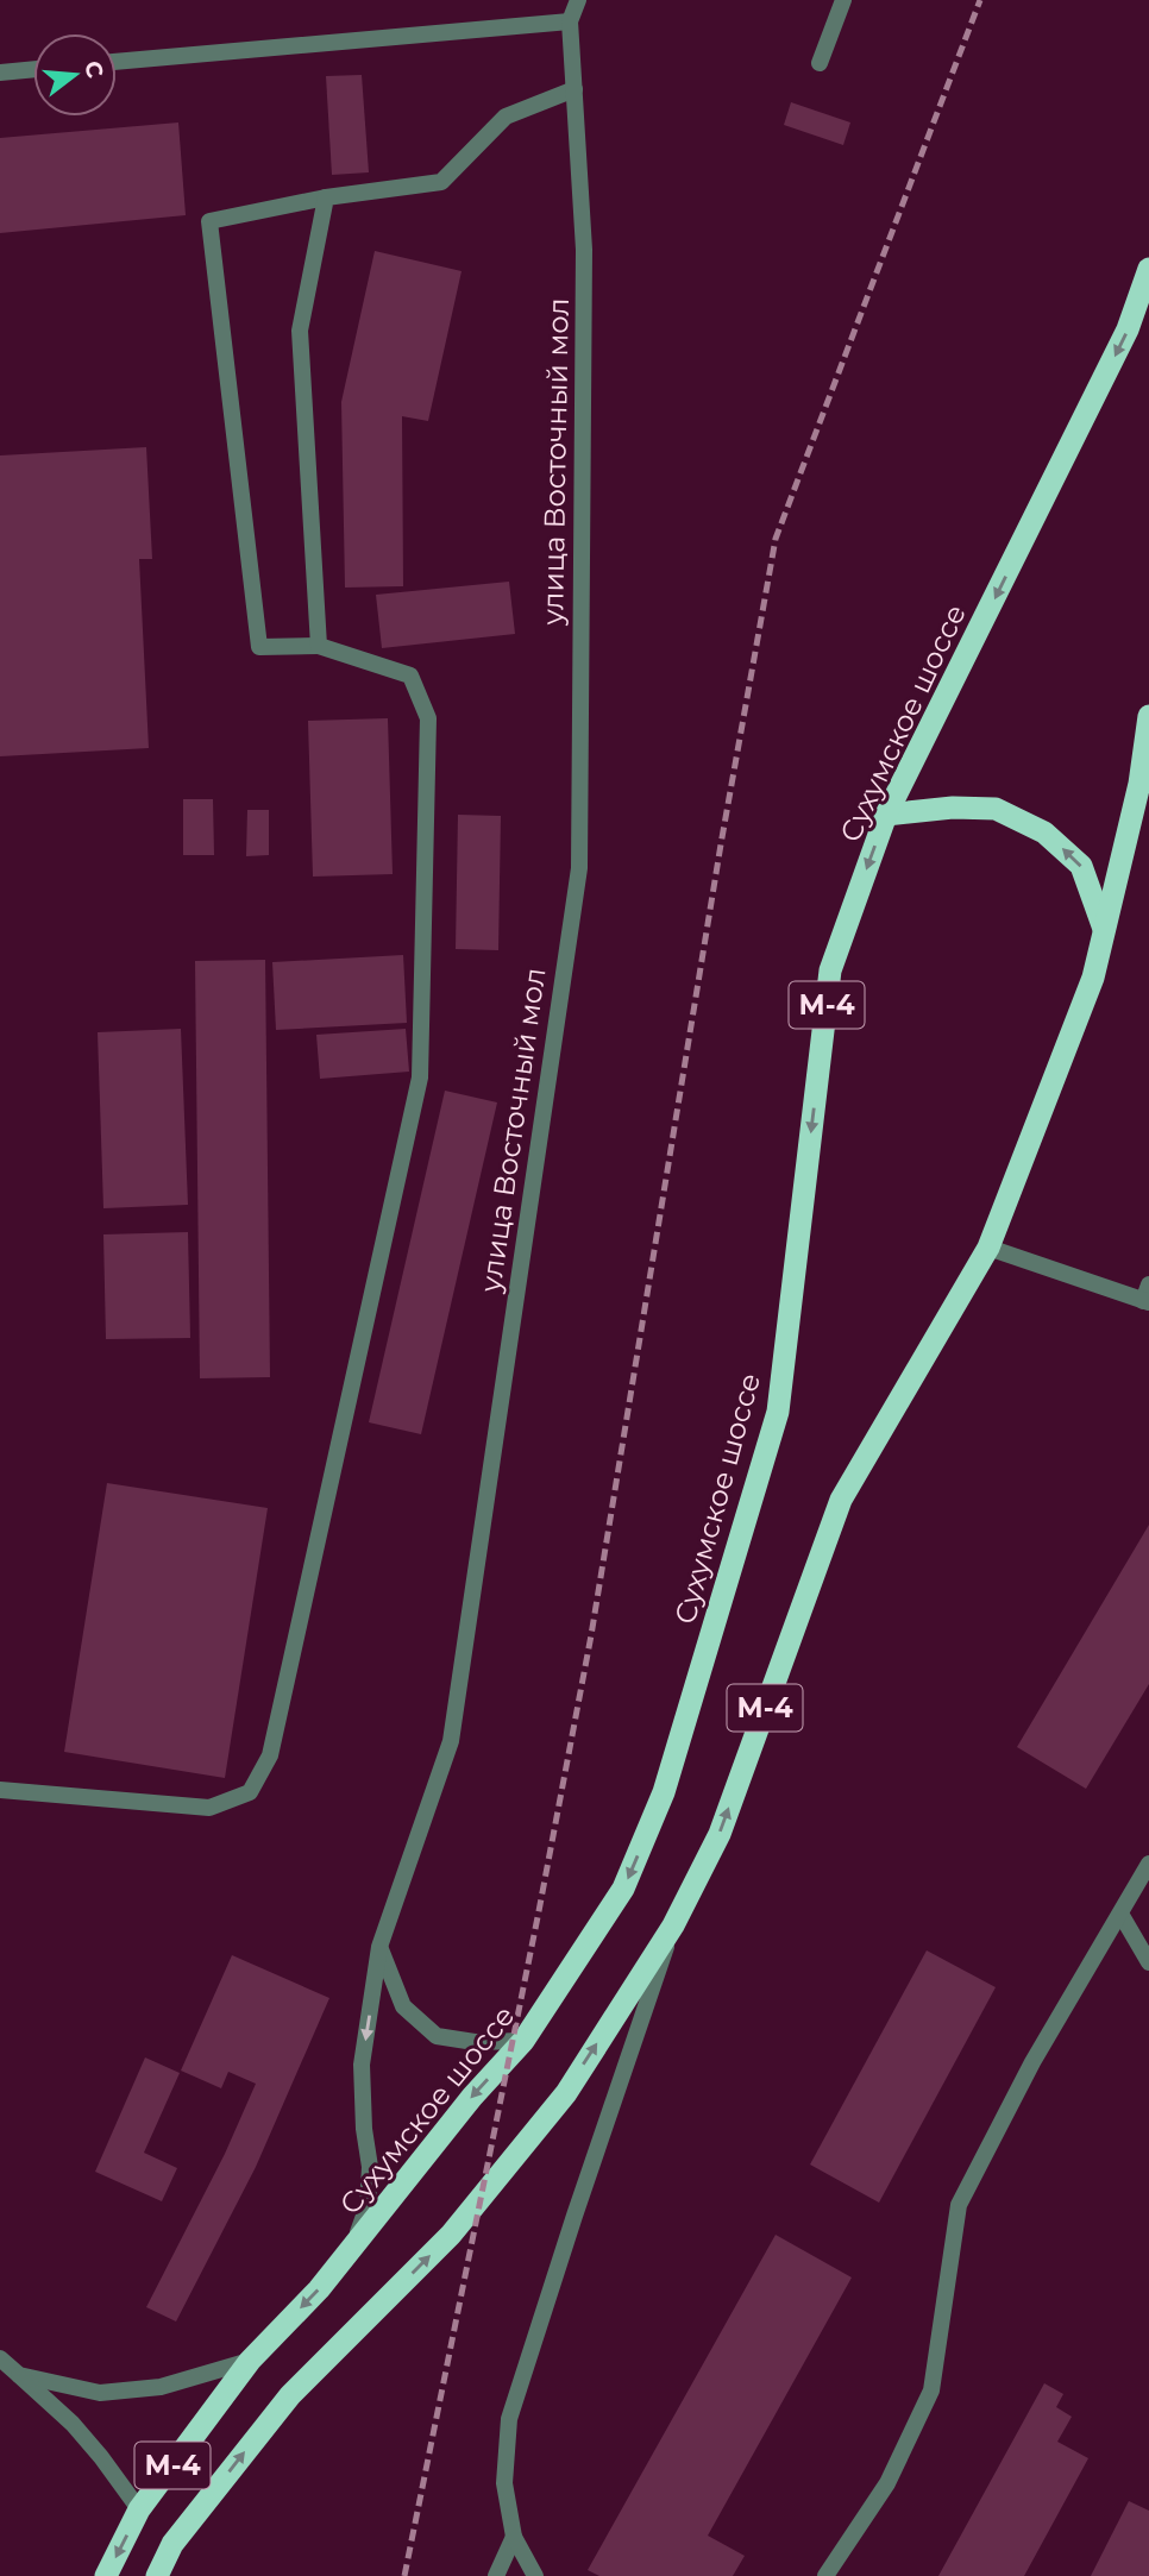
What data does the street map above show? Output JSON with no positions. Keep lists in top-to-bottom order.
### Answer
{
  "streets": {
    "highway": ["Сухумское шоссе", "М-4"],
    "street": ["улица Восточный мол"]
  },
  "crossings": [
    ["улица Восточный мол", "Сухумское шоссе"]
  ],
  "north": "right"
}
